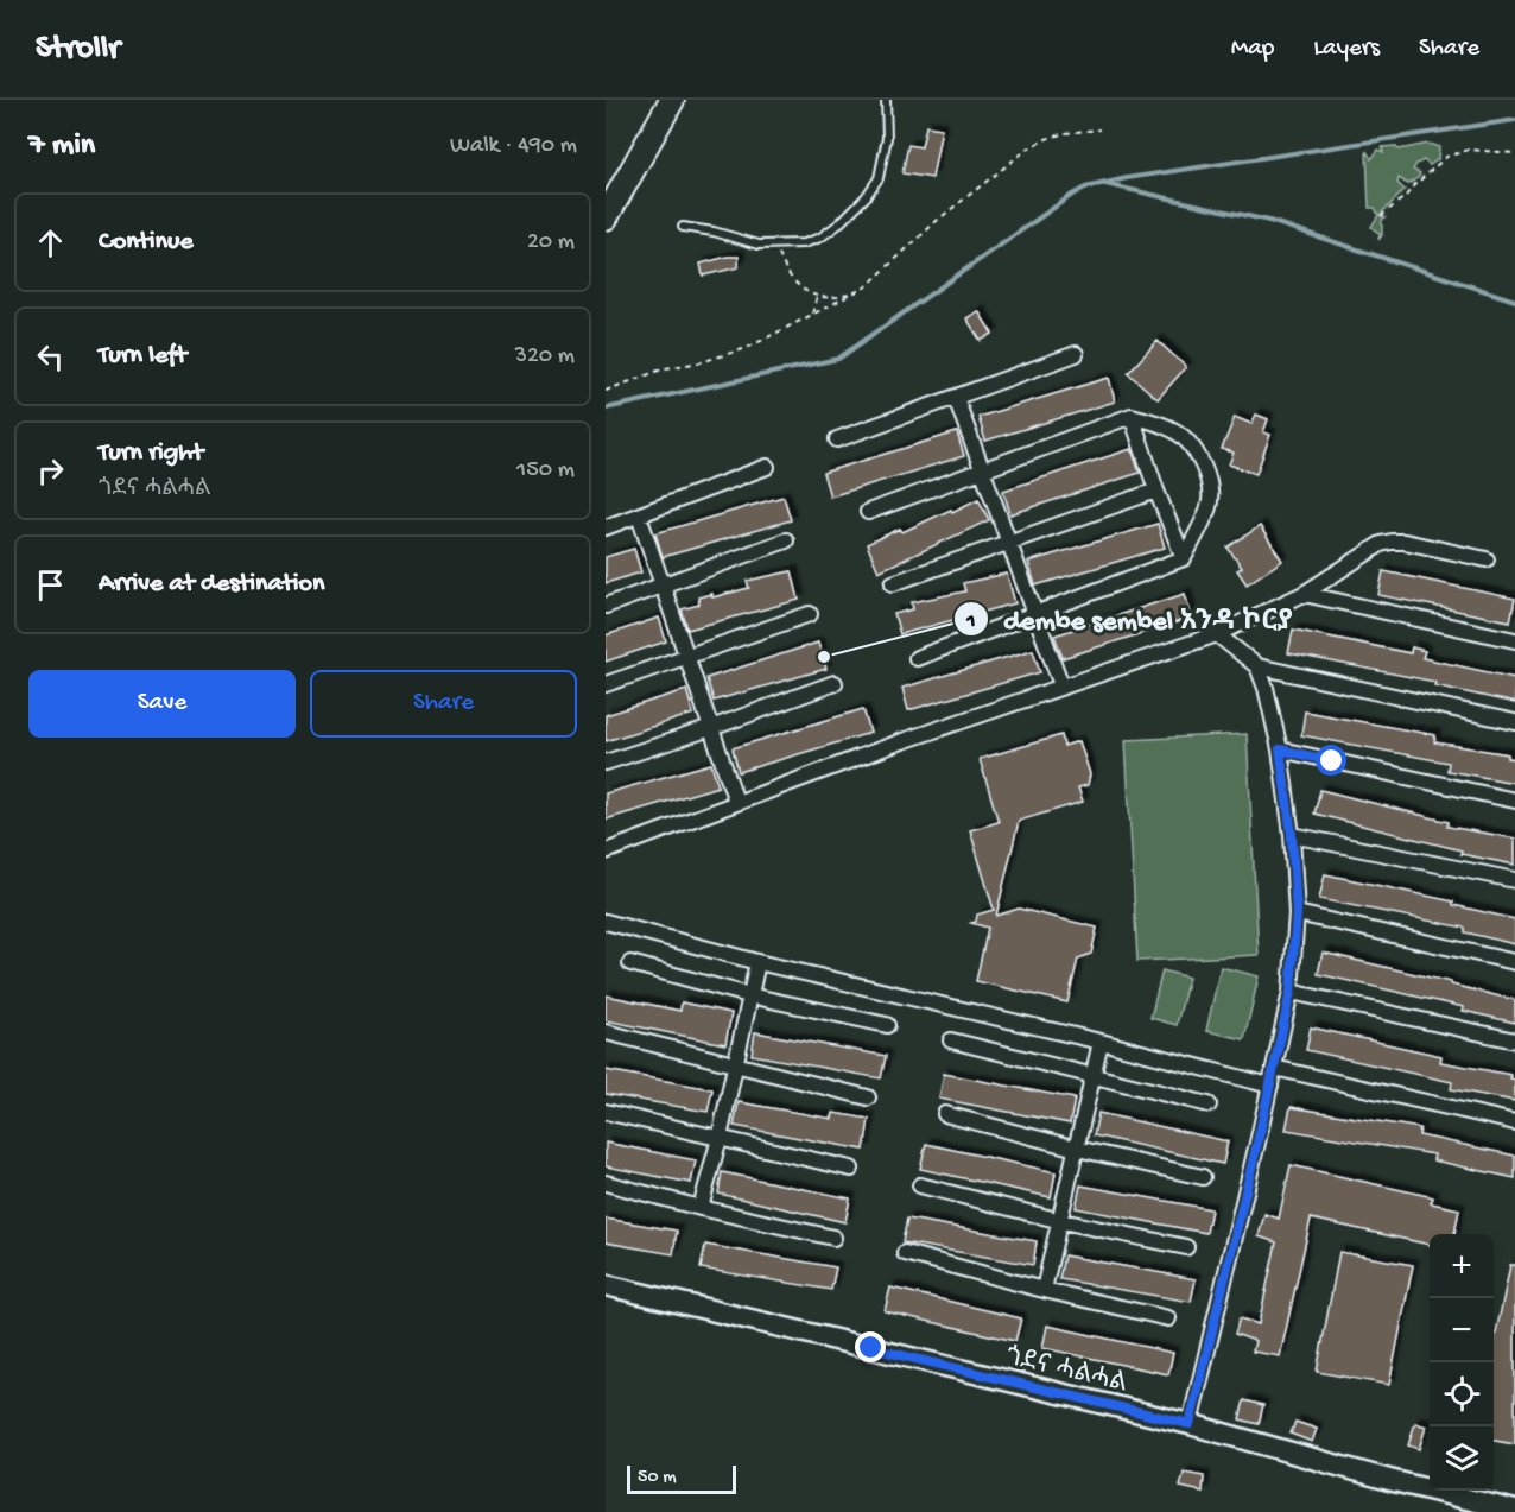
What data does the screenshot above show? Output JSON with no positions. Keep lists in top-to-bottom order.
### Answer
{
  "streets": {
    "street": ["ጎደና ሓልሓል"]
  },
  "places": ["dembe sembel አንዳ ኮርያ"],
  "scale_bar": "50 m",
  "page": {
    "header": "Strollr",
    "nav": ["Map", "Layers", "Share"],
    "heading": ["7 min", "Walk · 490 m"],
    "list": [
      ["Continue", "20 m"],
      ["Turn left", "320 m"],
      ["Turn right", "ጎደና ሓልሓል", "150 m"],
      "Arrive at destination"
    ],
    "buttons": ["Save", "Share"],
    "map_buttons": ["+", "−"],
    "scale": "50 m"
  }
}
